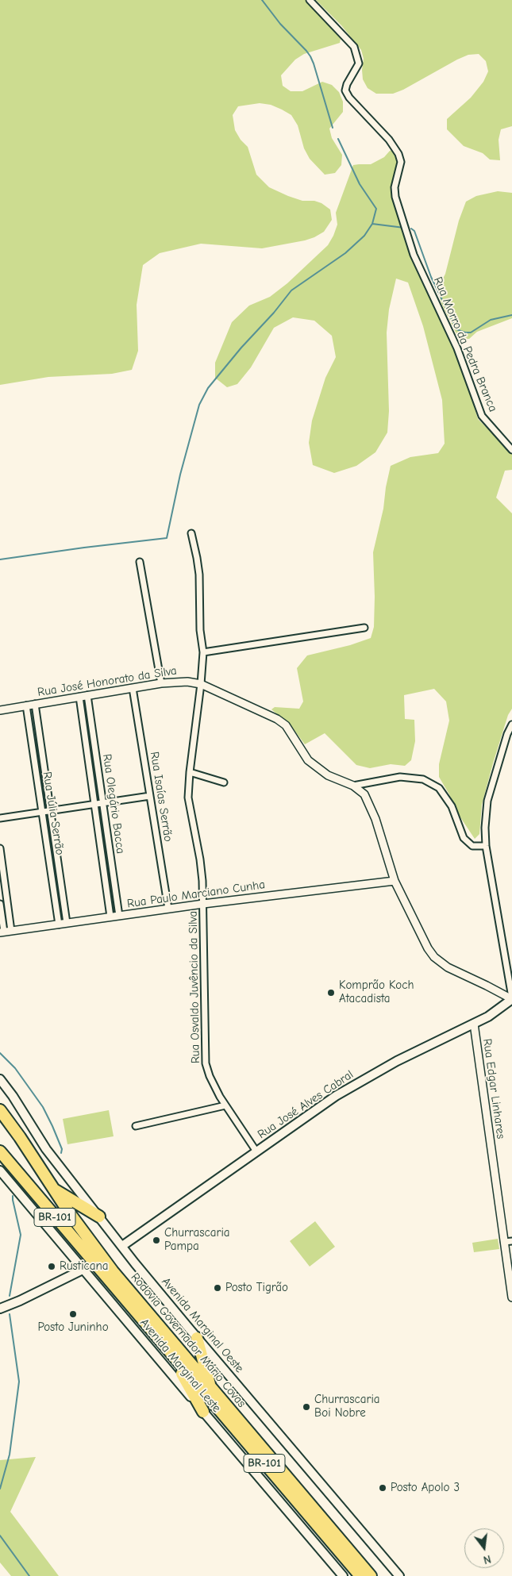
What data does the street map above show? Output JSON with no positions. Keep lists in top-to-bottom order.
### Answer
{
  "streets": {
    "highway": ["BR-101", "Rodovia Governador Mário Covas"],
    "main road": ["Rua José Alves Cabral", "Avenida Marginal Oeste", "Avenida Marginal Leste"],
    "street": [
      "Rua Morro da Pedra Branca",
      "Rua José Honorato da Silva",
      "Rua Isaías Serrão",
      "Rua Olegário Bacca",
      "Rua Júlia Serrão",
      "Rua Paulo Marciano Cunha",
      "Rua Osvaldo Juvêncio da Silva",
      "Rua Edgar Linhares"
    ]
  },
  "crossings": [
    ["Rua José Honorato da Silva", "Rua Isaías Serrão"],
    ["Rua José Honorato da Silva", "Rua Olegário Bacca"],
    ["Rua José Honorato da Silva", "Rua Júlia Serrão"],
    ["Rua José Honorato da Silva", "Rua Paulo Marciano Cunha"],
    ["Rua José Honorato da Silva", "Rua Osvaldo Juvêncio da Silva"],
    ["Rua José Honorato da Silva", "Rua José Alves Cabral"],
    ["Rua Isaías Serrão", "Rua Paulo Marciano Cunha"],
    ["Rua Olegário Bacca", "Rua Paulo Marciano Cunha"],
    ["Rua Júlia Serrão", "Rua Paulo Marciano Cunha"],
    ["Rua Paulo Marciano Cunha", "Rua Osvaldo Juvêncio da Silva"],
    ["Rua Osvaldo Juvêncio da Silva", "Rua José Alves Cabral"],
    ["Rua Edgar Linhares", "Rua José Alves Cabral"],
    ["Rua José Alves Cabral", "Avenida Marginal Oeste"]
  ],
  "places": [
    "Komprão Koch Atacadista",
    "Churrascaria Pampa",
    "Rusticana",
    "Posto Tigrão",
    "Posto Juninho",
    "Churrascaria Boi Nobre",
    "Posto Apolo 3"
  ],
  "north": "bottom"
}
